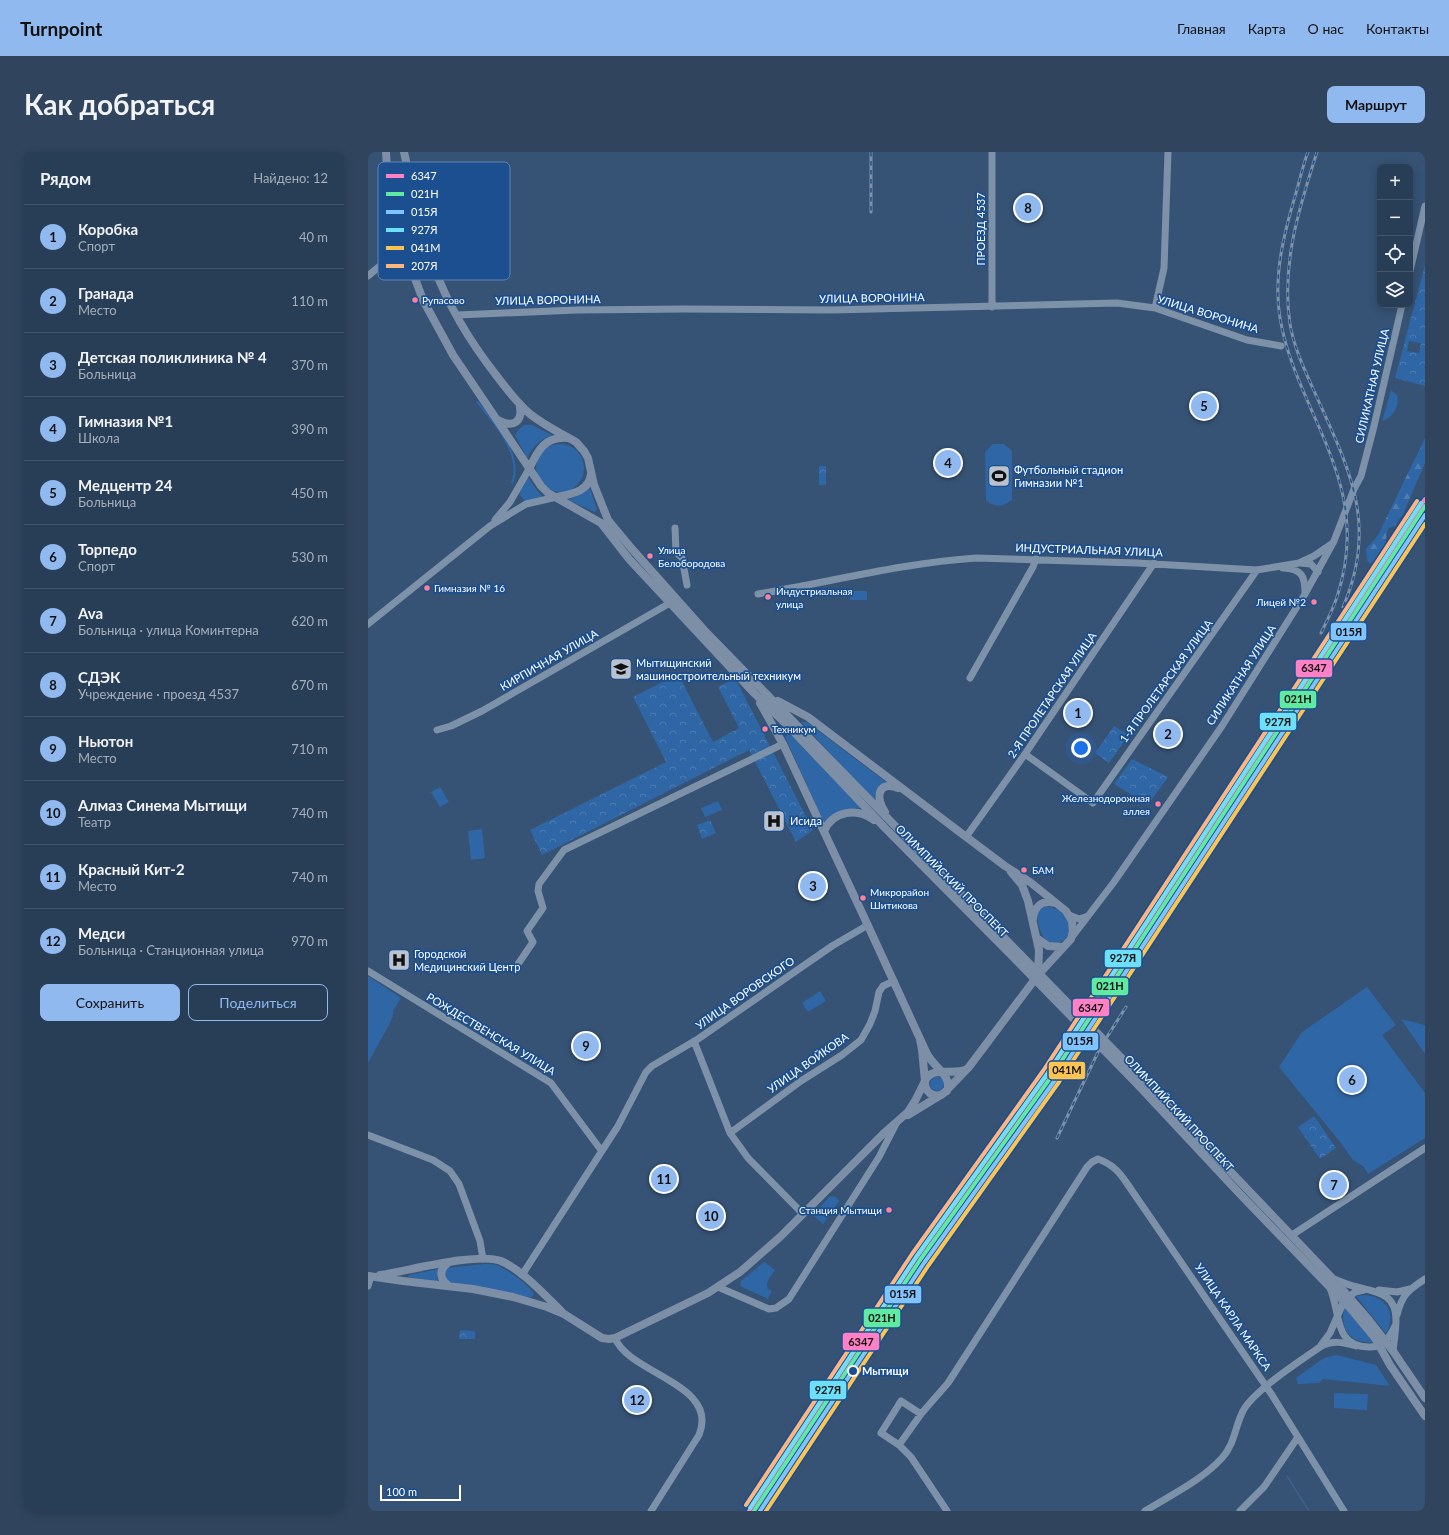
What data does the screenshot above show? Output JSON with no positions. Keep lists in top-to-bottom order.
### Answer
{
  "streets": {
    "main road": ["ОЛИМПИЙСКИЙ ПРОСПЕКТ"],
    "street": [
      "ПРОЕЗД 4537",
      "УЛИЦА ВОРОНИНА",
      "СИЛИКАТНАЯ УЛИЦА",
      "ИНДУСТРИАЛЬНАЯ УЛИЦА",
      "КИРПИЧНАЯ УЛИЦА",
      "1-Я ПРОЛЕТАРСКАЯ УЛИЦА",
      "2-Я ПРОЛЕТАРСКАЯ УЛИЦА",
      "УЛИЦА ВОРОВСКОГО",
      "РОЖДЕСТВЕНСКАЯ УЛИЦА",
      "УЛИЦА ВОЙКОВА",
      "УЛИЦА КАРЛА МАРКСА"
    ]
  },
  "crossings": [
    ["ПРОЕЗД 4537", "УЛИЦА ВОРОНИНА"],
    ["УЛИЦА ВОРОНИНА", "ОЛИМПИЙСКИЙ ПРОСПЕКТ"],
    ["СИЛИКАТНАЯ УЛИЦА", "ИНДУСТРИАЛЬНАЯ УЛИЦА"],
    ["ИНДУСТРИАЛЬНАЯ УЛИЦА", "1-Я ПРОЛЕТАРСКАЯ УЛИЦА"],
    ["ИНДУСТРИАЛЬНАЯ УЛИЦА", "2-Я ПРОЛЕТАРСКАЯ УЛИЦА"],
    ["КИРПИЧНАЯ УЛИЦА", "ОЛИМПИЙСКИЙ ПРОСПЕКТ"],
    ["1-Я ПРОЛЕТАРСКАЯ УЛИЦА", "2-Я ПРОЛЕТАРСКАЯ УЛИЦА"],
    ["УЛИЦА ВОРОВСКОГО", "РОЖДЕСТВЕНСКАЯ УЛИЦА"]
  ],
  "places": {
    "other": [
      "Рупасово",
      "Улица Белобородова",
      "Гимназия № 16",
      "Индустриальная улица",
      "Лицей №2",
      "Техникум",
      "Железнодорожная аллея",
      "БАМ",
      "Микрорайон Шитикова",
      "Станция Мытищи",
      "Мытищи"
    ],
    "sports": ["Футбольный стадион Гимназии №1"],
    "school or university": ["Мытищинский машиностроительный техникум"],
    "hospital": ["Исида", "Городской Медицинский Центр"]
  },
  "lines": [
    "transit line 6347",
    "transit line 207Я",
    "transit line 927Я",
    "transit line 021Н",
    "transit line 015Я",
    "transit line 041М"
  ],
  "legend": [
    "6347",
    "021Н",
    "015Я",
    "927Я",
    "041М",
    "207Я"
  ],
  "scale_bar": "100 m",
  "page": {
    "header": "Turnpoint",
    "nav": [
      "Главная",
      "Карта",
      "О нас",
      "Контакты"
    ],
    "buttons": [
      "Маршрут",
      ["Сохранить", "Поделиться"]
    ],
    "title": "Как добраться",
    "heading": ["Рядом", "Найдено: 12"],
    "map_buttons": ["+", "−"],
    "pins": [
      "8",
      "5",
      "4",
      "1",
      "2",
      "3",
      "9",
      "6",
      "11",
      "7",
      "10",
      "12"
    ],
    "list": [
      {
        "mark": "1",
        "name": "Коробка",
        "note": "Спорт",
        "value": "40 m"
      },
      {
        "mark": "2",
        "name": "Гранада",
        "note": "Место",
        "value": "110 m"
      },
      {
        "mark": "3",
        "name": "Детская поликлиника № 4",
        "note": "Больница",
        "value": "370 m"
      },
      {
        "mark": "4",
        "name": "Гимназия №1",
        "note": "Школа",
        "value": "390 m"
      },
      {
        "mark": "5",
        "name": "Медцентр 24",
        "note": "Больница",
        "value": "450 m"
      },
      {
        "mark": "6",
        "name": "Торпедо",
        "note": "Спорт",
        "value": "530 m"
      },
      {
        "mark": "7",
        "name": "Ava",
        "note": "Больница · улица Коминтерна",
        "value": "620 m"
      },
      {
        "mark": "8",
        "name": "СДЭК",
        "note": "Учреждение · проезд 4537",
        "value": "670 m"
      },
      {
        "mark": "9",
        "name": "Ньютон",
        "note": "Место",
        "value": "710 m"
      },
      {
        "mark": "10",
        "name": "Алмаз Синема Мытищи",
        "note": "Театр",
        "value": "740 m"
      },
      {
        "mark": "11",
        "name": "Красный Кит-2",
        "note": "Место",
        "value": "740 m"
      },
      {
        "mark": "12",
        "name": "Медси",
        "note": "Больница · Станционная улица",
        "value": "970 m"
      }
    ],
    "scale": "100 m"
  }
}
